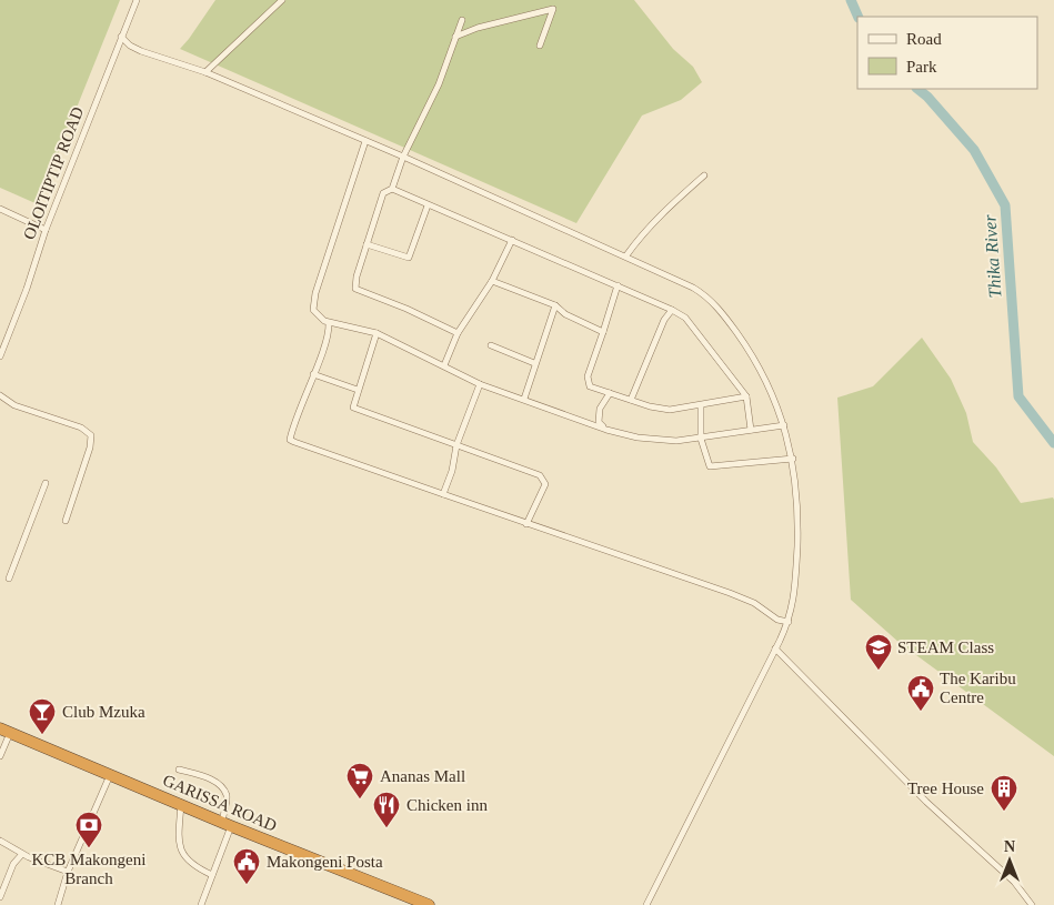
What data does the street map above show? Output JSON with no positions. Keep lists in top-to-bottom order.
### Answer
{
  "streets": {
    "highway": ["GARISSA ROAD"],
    "street": ["OLOITIPTIP ROAD"]
  },
  "water": ["Thika River"],
  "places": {
    "school or university": ["STEAM Class"],
    "public building": ["The Karibu Centre", "Makongeni Posta"],
    "bar": ["Club Mzuka"],
    "supermarket": ["Ananas Mall"],
    "building": ["Tree House"],
    "restaurant": ["Chicken inn"],
    "bank": ["KCB Makongeni Branch"]
  },
  "legend": ["Road", "Park"],
  "north": "top"
}
